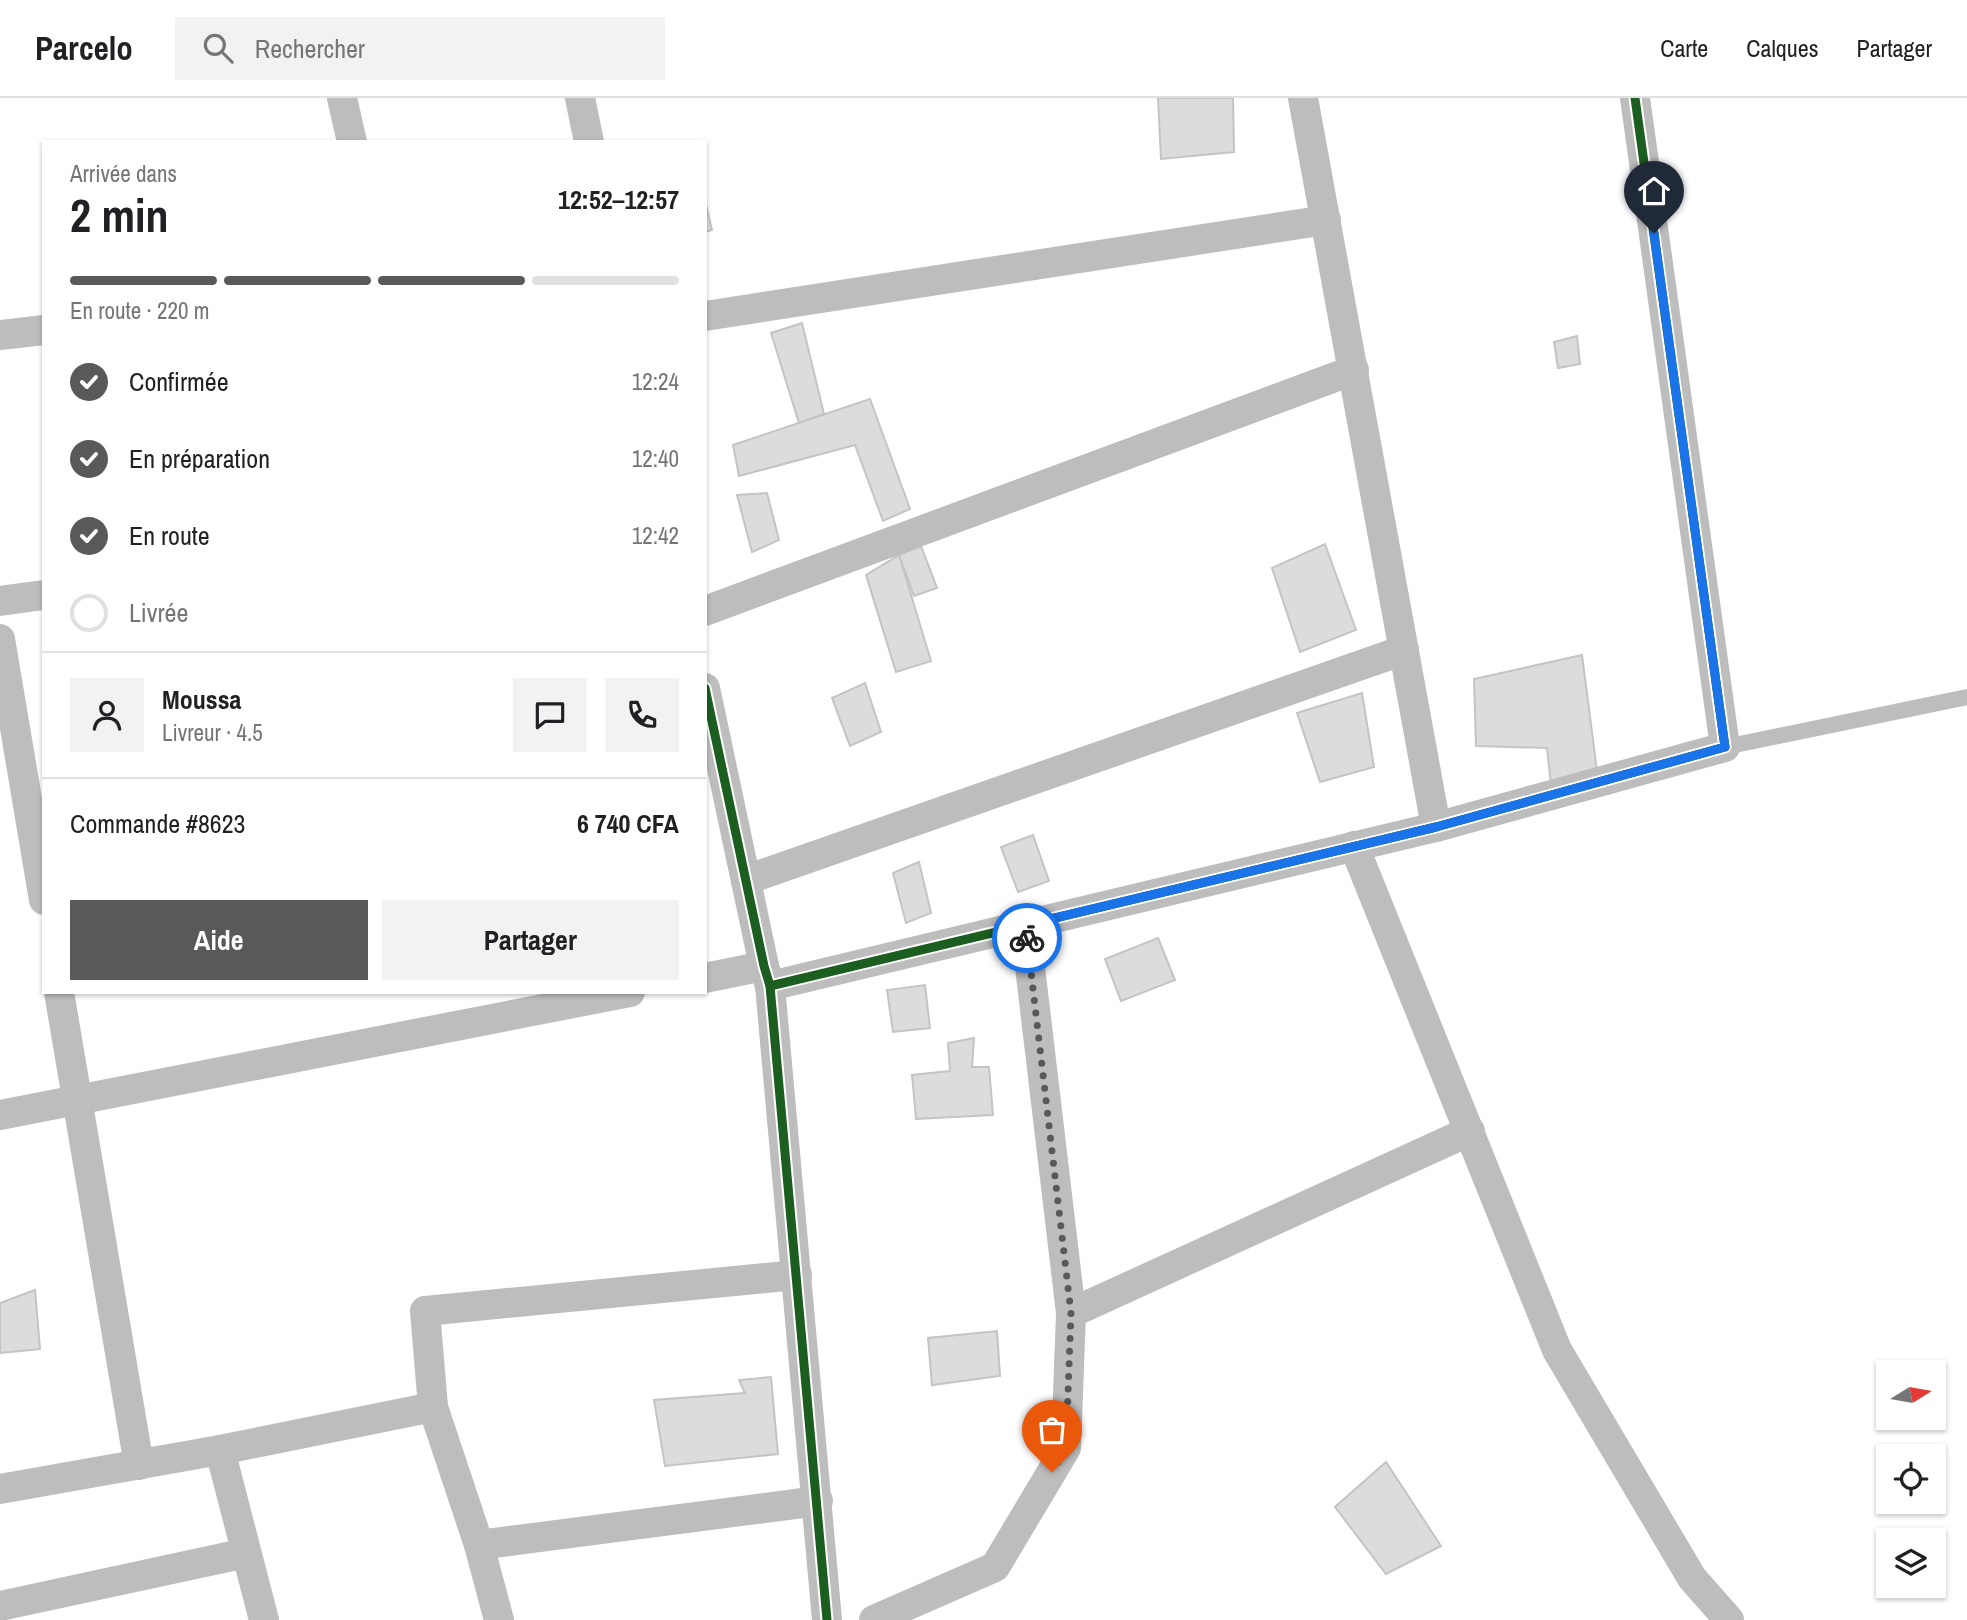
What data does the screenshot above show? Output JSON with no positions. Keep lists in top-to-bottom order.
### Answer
{
  "north": "right",
  "page": {
    "header": "Parcelo",
    "search": "Rechercher",
    "nav": ["Carte", "Calques", "Partager"],
    "heading": ["2 min", "Arrivée dans", "12:52–12:57"],
    "panel": [
      "Moussa",
      "Livreur · 4.5",
      "Commande #8623",
      "6 740 CFA"
    ],
    "bar": "En route · 220 m",
    "list": [
      ["Confirmée", "12:24"],
      ["En préparation", "12:40"],
      ["En route", "12:42"],
      "Livrée"
    ],
    "buttons": ["Aide", "Partager"]
  }
}
